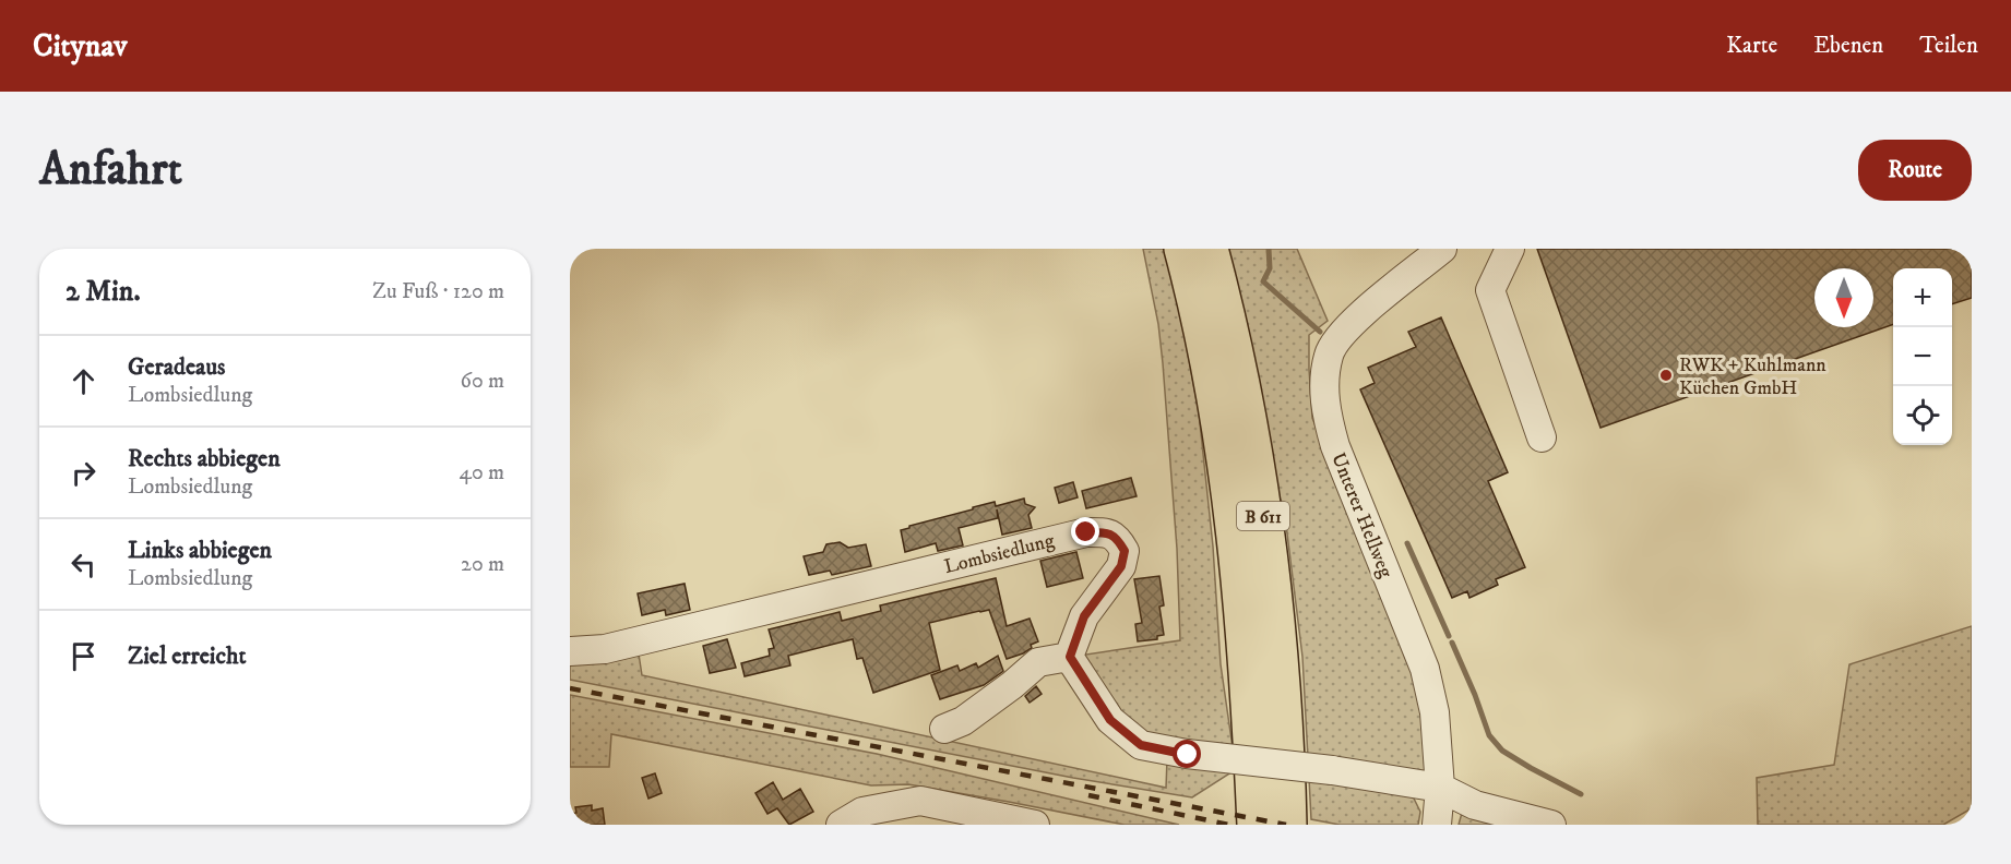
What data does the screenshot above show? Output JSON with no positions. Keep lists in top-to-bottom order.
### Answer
{
  "streets": {
    "highway": ["B 611"],
    "street": ["Unterer Hellweg", "Lombsiedlung"]
  },
  "places": ["RWK + Kuhlmann Küchen GmbH"],
  "north": "bottom",
  "page": {
    "header": "Citynav",
    "nav": ["Karte", "Ebenen", "Teilen"],
    "buttons": "Route",
    "title": "Anfahrt",
    "heading": ["2 Min.", "Zu Fuß · 120 m"],
    "map_buttons": ["+", "−"],
    "list": [
      ["Geradeaus", "Lombsiedlung", "60 m"],
      ["Rechts abbiegen", "Lombsiedlung", "40 m"],
      ["Links abbiegen", "Lombsiedlung", "20 m"],
      "Ziel erreicht"
    ]
  }
}
